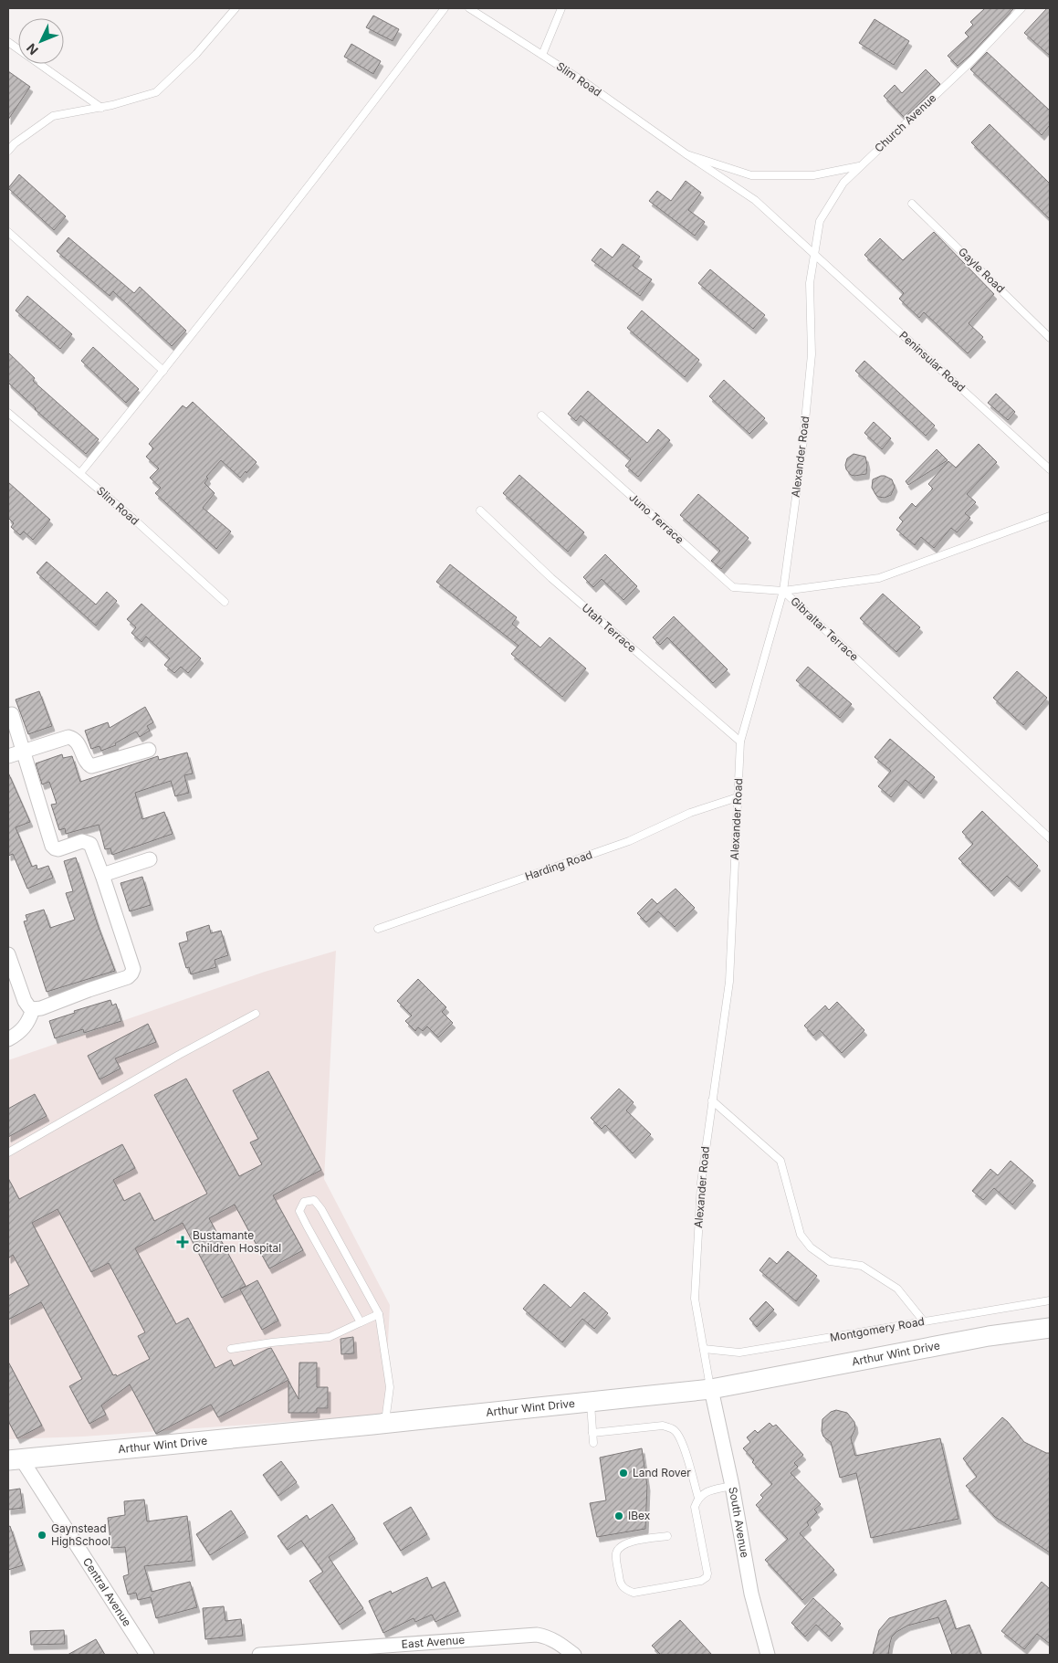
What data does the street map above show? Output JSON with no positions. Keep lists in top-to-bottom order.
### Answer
{
  "streets": {
    "main road": ["Arthur Wint Drive"],
    "street": ["South Avenue", "Central Avenue", "East Avenue"],
    "lane": [
      "Slim Road",
      "Church Avenue",
      "Gayle Road",
      "Peninsular Road",
      "Alexander Road",
      "Juno Terrace",
      "Utah Terrace",
      "Gibraltar Terrace",
      "Harding Road",
      "Montgomery Road"
    ]
  },
  "crossings": [
    ["Slim Road", "Church Avenue"],
    ["Slim Road", "Peninsular Road"],
    ["Slim Road", "Alexander Road"],
    ["Church Avenue", "Peninsular Road"],
    ["Church Avenue", "Alexander Road"],
    ["Peninsular Road", "Alexander Road"],
    ["Alexander Road", "Juno Terrace"],
    ["Alexander Road", "Utah Terrace"],
    ["Alexander Road", "Gibraltar Terrace"],
    ["Alexander Road", "Harding Road"],
    ["Alexander Road", "Montgomery Road"],
    ["Alexander Road", "Arthur Wint Drive"],
    ["Alexander Road", "South Avenue"],
    ["Juno Terrace", "Gibraltar Terrace"],
    ["Arthur Wint Drive", "South Avenue"],
    ["Arthur Wint Drive", "Central Avenue"]
  ],
  "places": {
    "health": ["Bustamante Children Hospital"],
    "other": ["Land Rover", "IBex", "Gaynstead HighSchool"]
  },
  "north": "bottom left"
}
